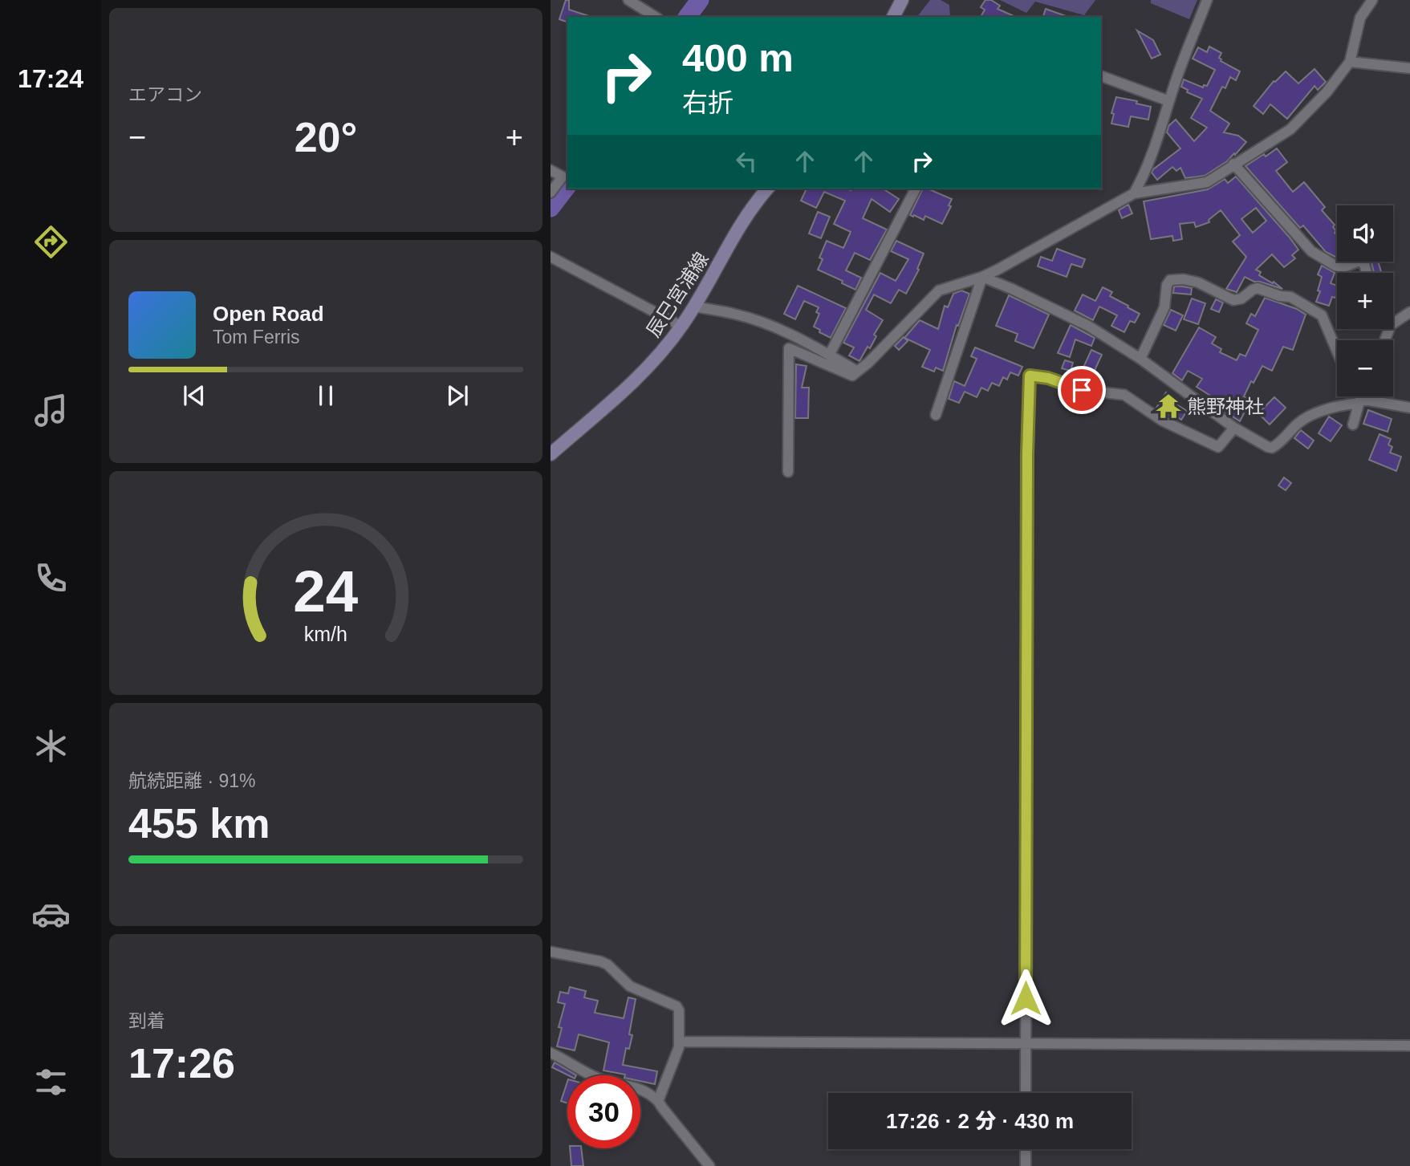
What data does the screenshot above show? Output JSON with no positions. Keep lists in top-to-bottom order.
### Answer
{
  "streets": {
    "main road": ["辰巳宮浦線"]
  },
  "places": {
    "temple": ["熊野神社"]
  },
  "page": {
    "tabs": "17:24",
    "tile": [
      "エアコン",
      ["航続距離 · 91%", "455 km"],
      ["到着", "17:26"]
    ],
    "turn": ["400 m", "右折"],
    "heat": ["−", "20°", "+"],
    "map_buttons": ["+", "−"],
    "song": ["Open Road", "Tom Ferris"],
    "limit": "30",
    "trip": "17:26 · 2 分 · 430 m",
    "gauge": ["24", "km/h"]
  }
}
